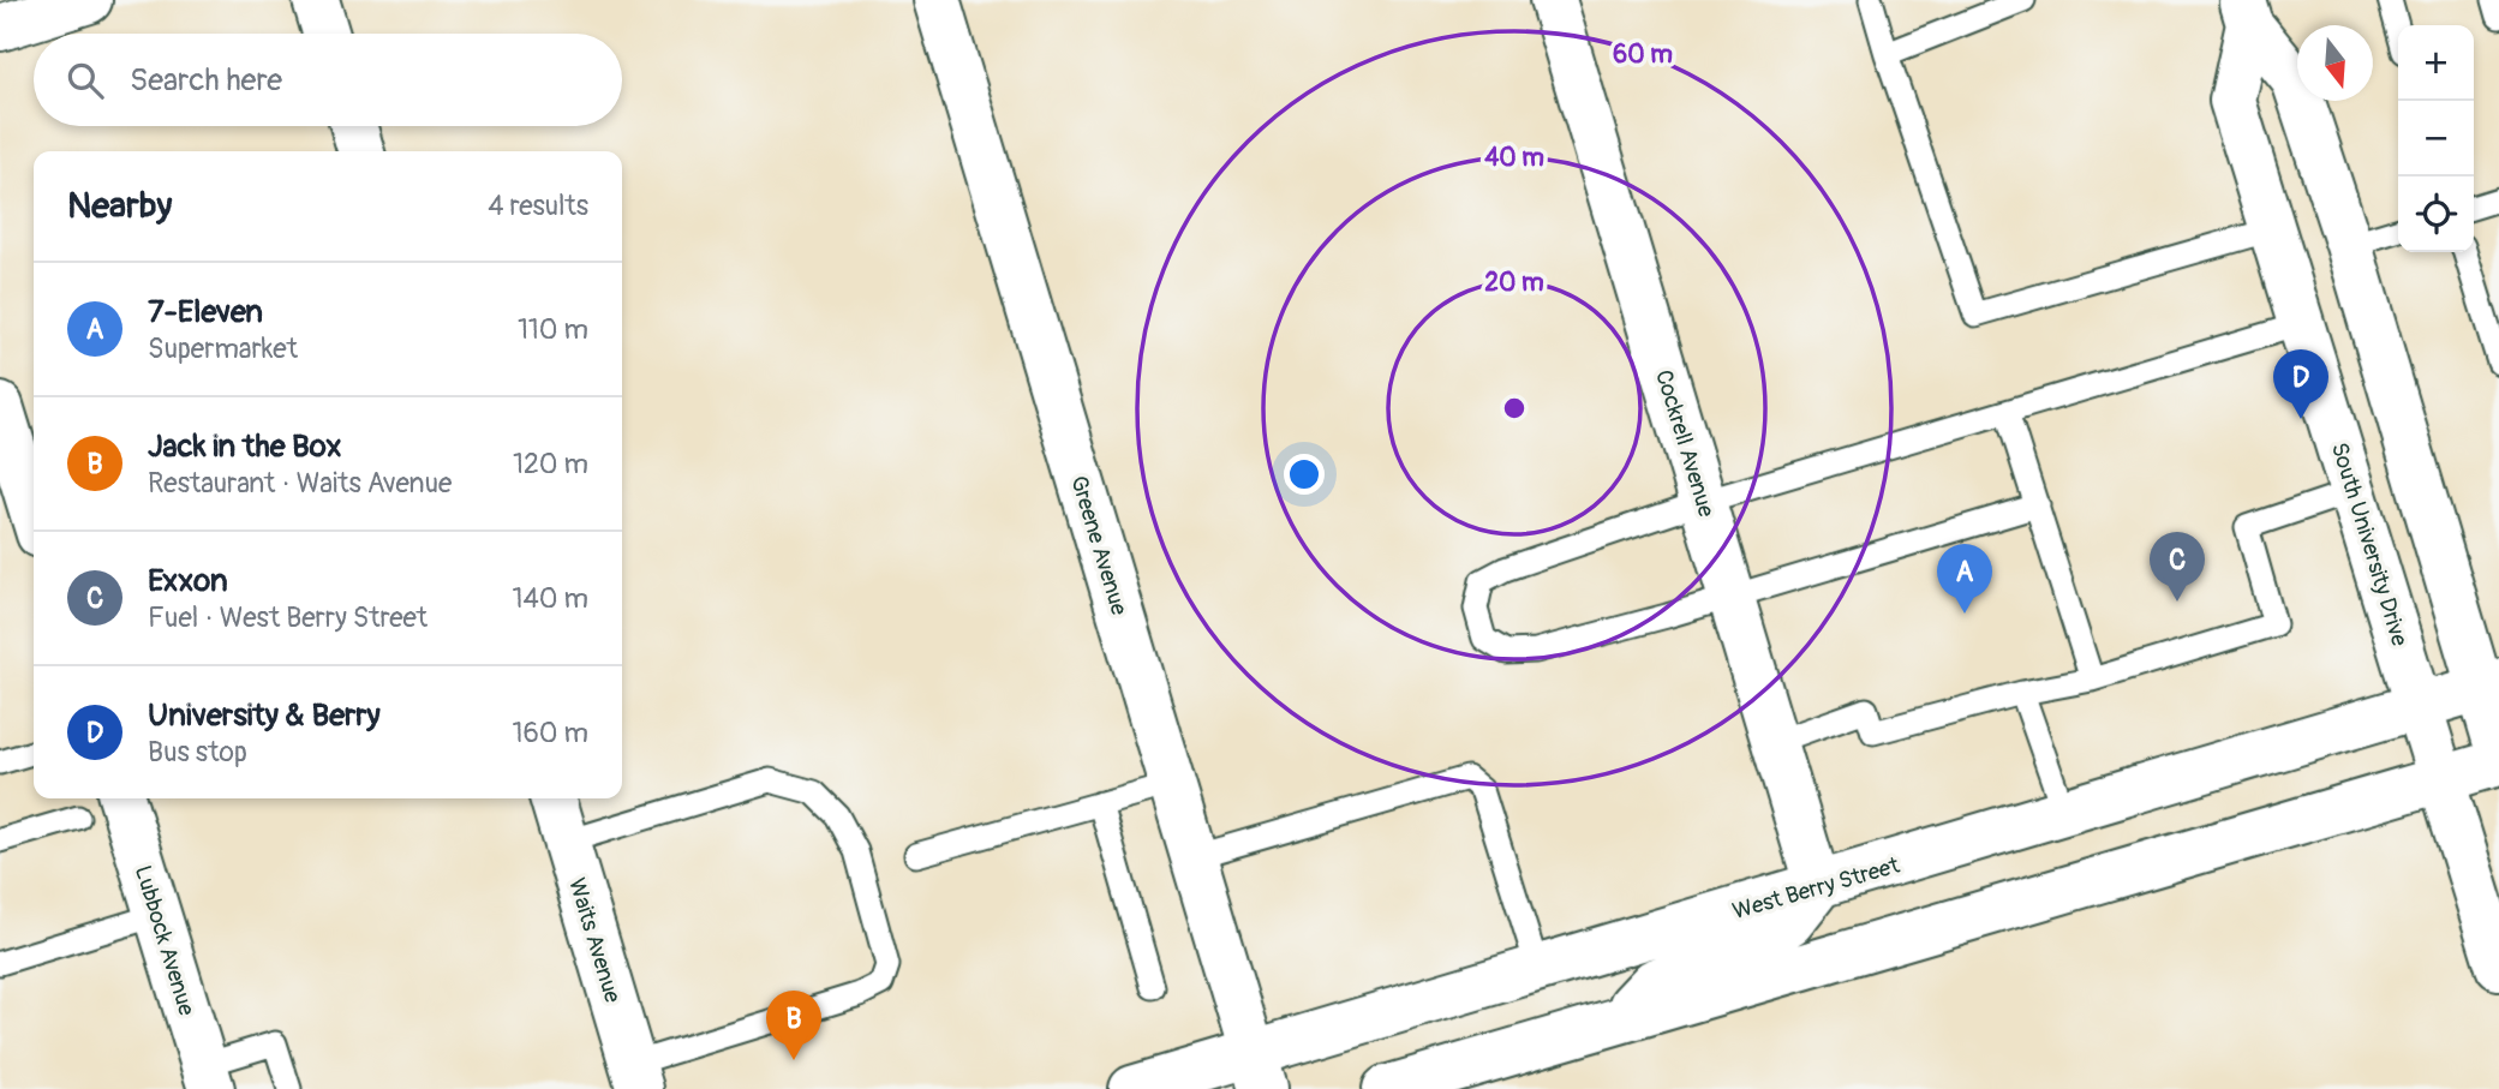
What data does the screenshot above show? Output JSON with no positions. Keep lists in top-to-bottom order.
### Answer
{
  "streets": {
    "street": [
      "Cockrell Avenue",
      "South University Drive",
      "Greene Avenue",
      "West Berry Street",
      "Lubbock Avenue",
      "Waits Avenue"
    ]
  },
  "crossings": [
    ["Cockrell Avenue", "West Berry Street"],
    ["South University Drive", "West Berry Street"],
    ["Greene Avenue", "West Berry Street"]
  ],
  "north": "bottom",
  "page": {
    "map_buttons": ["+", "−"],
    "search": "Search here",
    "heading": ["Nearby", "4 results"],
    "list": [
      {
        "mark": "A",
        "name": "7-Eleven",
        "note": "Supermarket",
        "value": "110 m"
      },
      {
        "mark": "B",
        "name": "Jack in the Box",
        "note": "Restaurant · Waits Avenue",
        "value": "120 m"
      },
      {
        "mark": "C",
        "name": "Exxon",
        "note": "Fuel · West Berry Street",
        "value": "140 m"
      },
      {
        "mark": "D",
        "name": "University & Berry",
        "note": "Bus stop",
        "value": "160 m"
      }
    ],
    "pins": [
      "D",
      "C",
      "A",
      "B"
    ]
  },
  "rings": ["60 m", "40 m", "20 m"]
}
